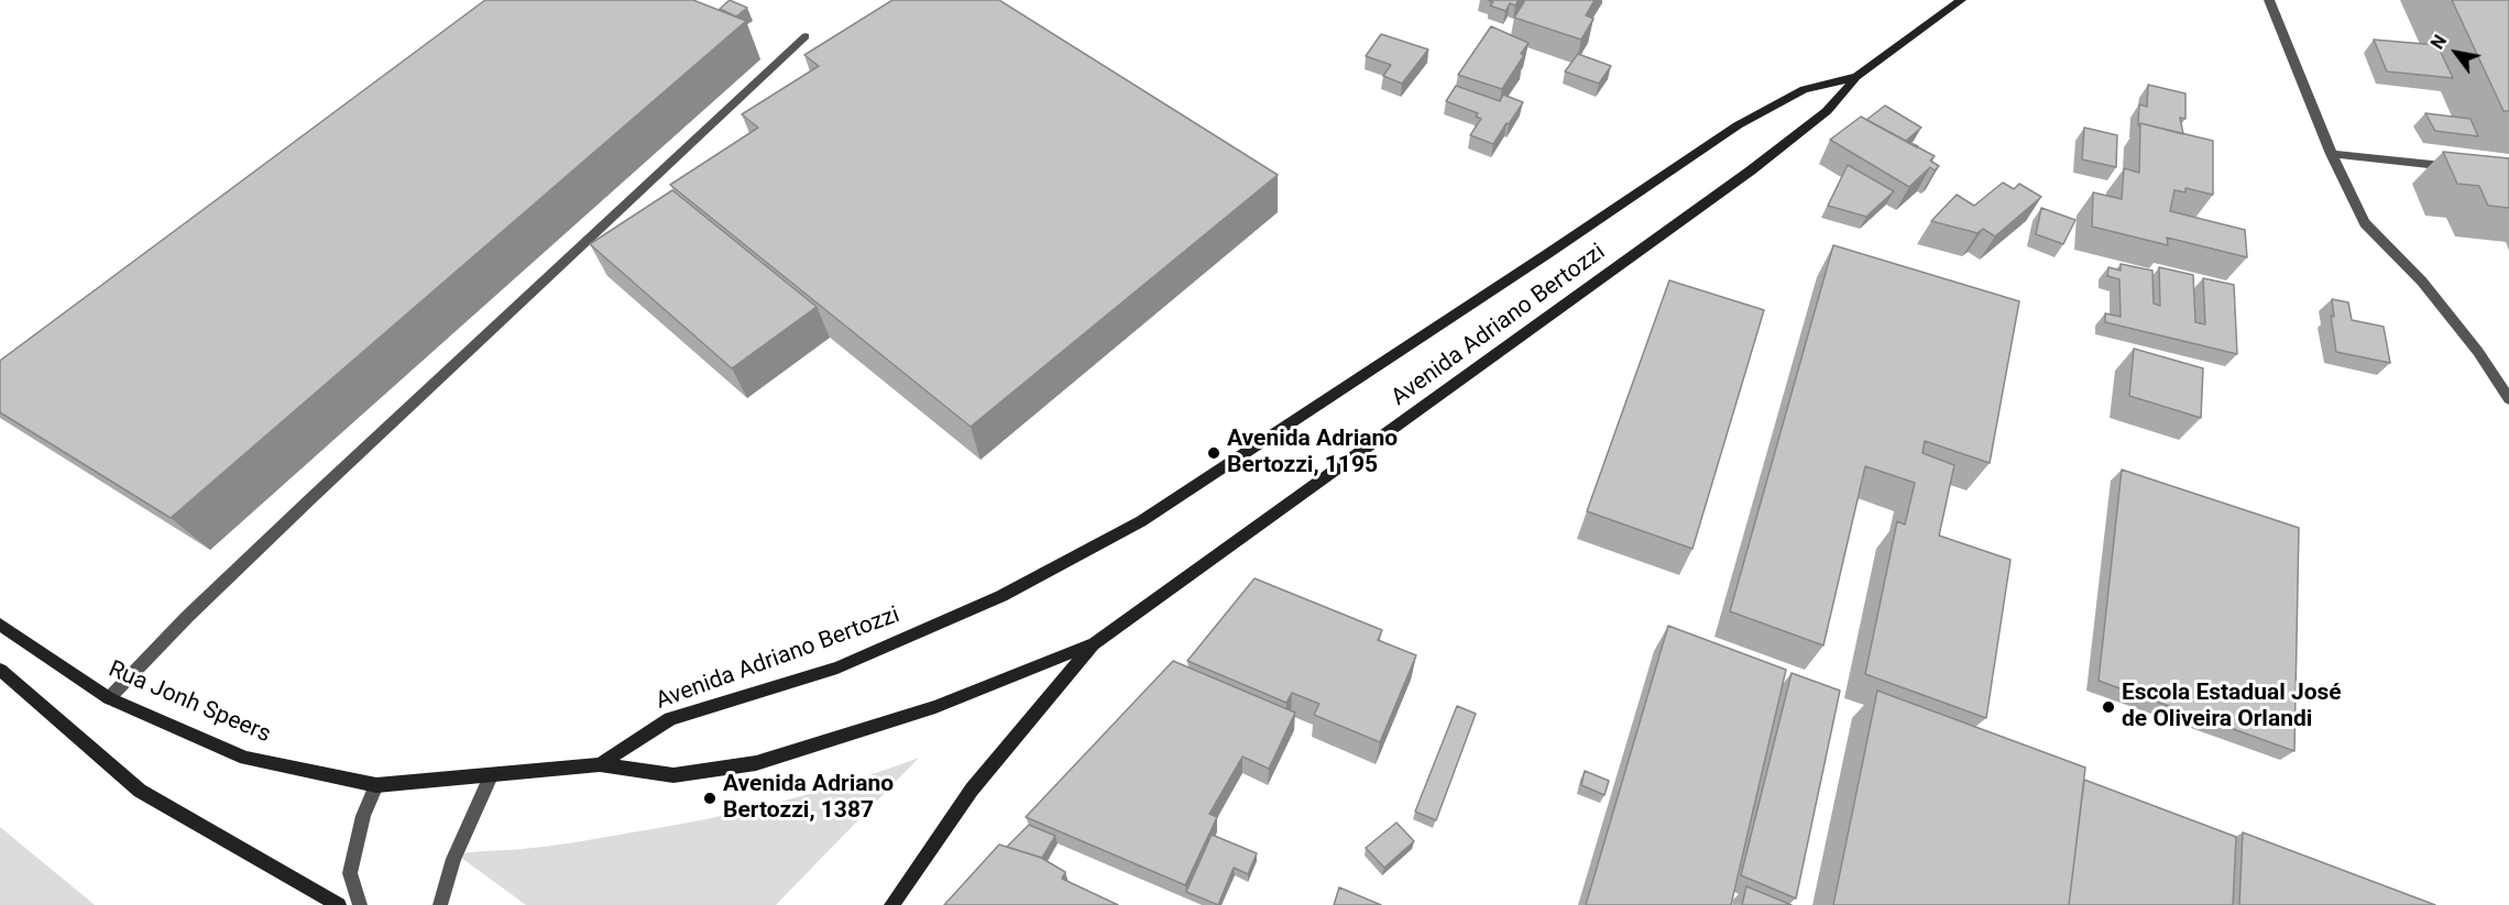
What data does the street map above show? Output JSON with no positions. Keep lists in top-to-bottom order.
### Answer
{
  "streets": {
    "main road": ["Avenida Adriano Bertozzi", "Rua Jonh Speers"]
  },
  "crossings": [
    ["Avenida Adriano Bertozzi", "Rua Jonh Speers"]
  ],
  "places": ["Avenida Adriano Bertozzi, 1195", "Escola Estadual José de Oliveira Orlandi", "Avenida Adriano Bertozzi, 1387"],
  "north": "top left"
}
